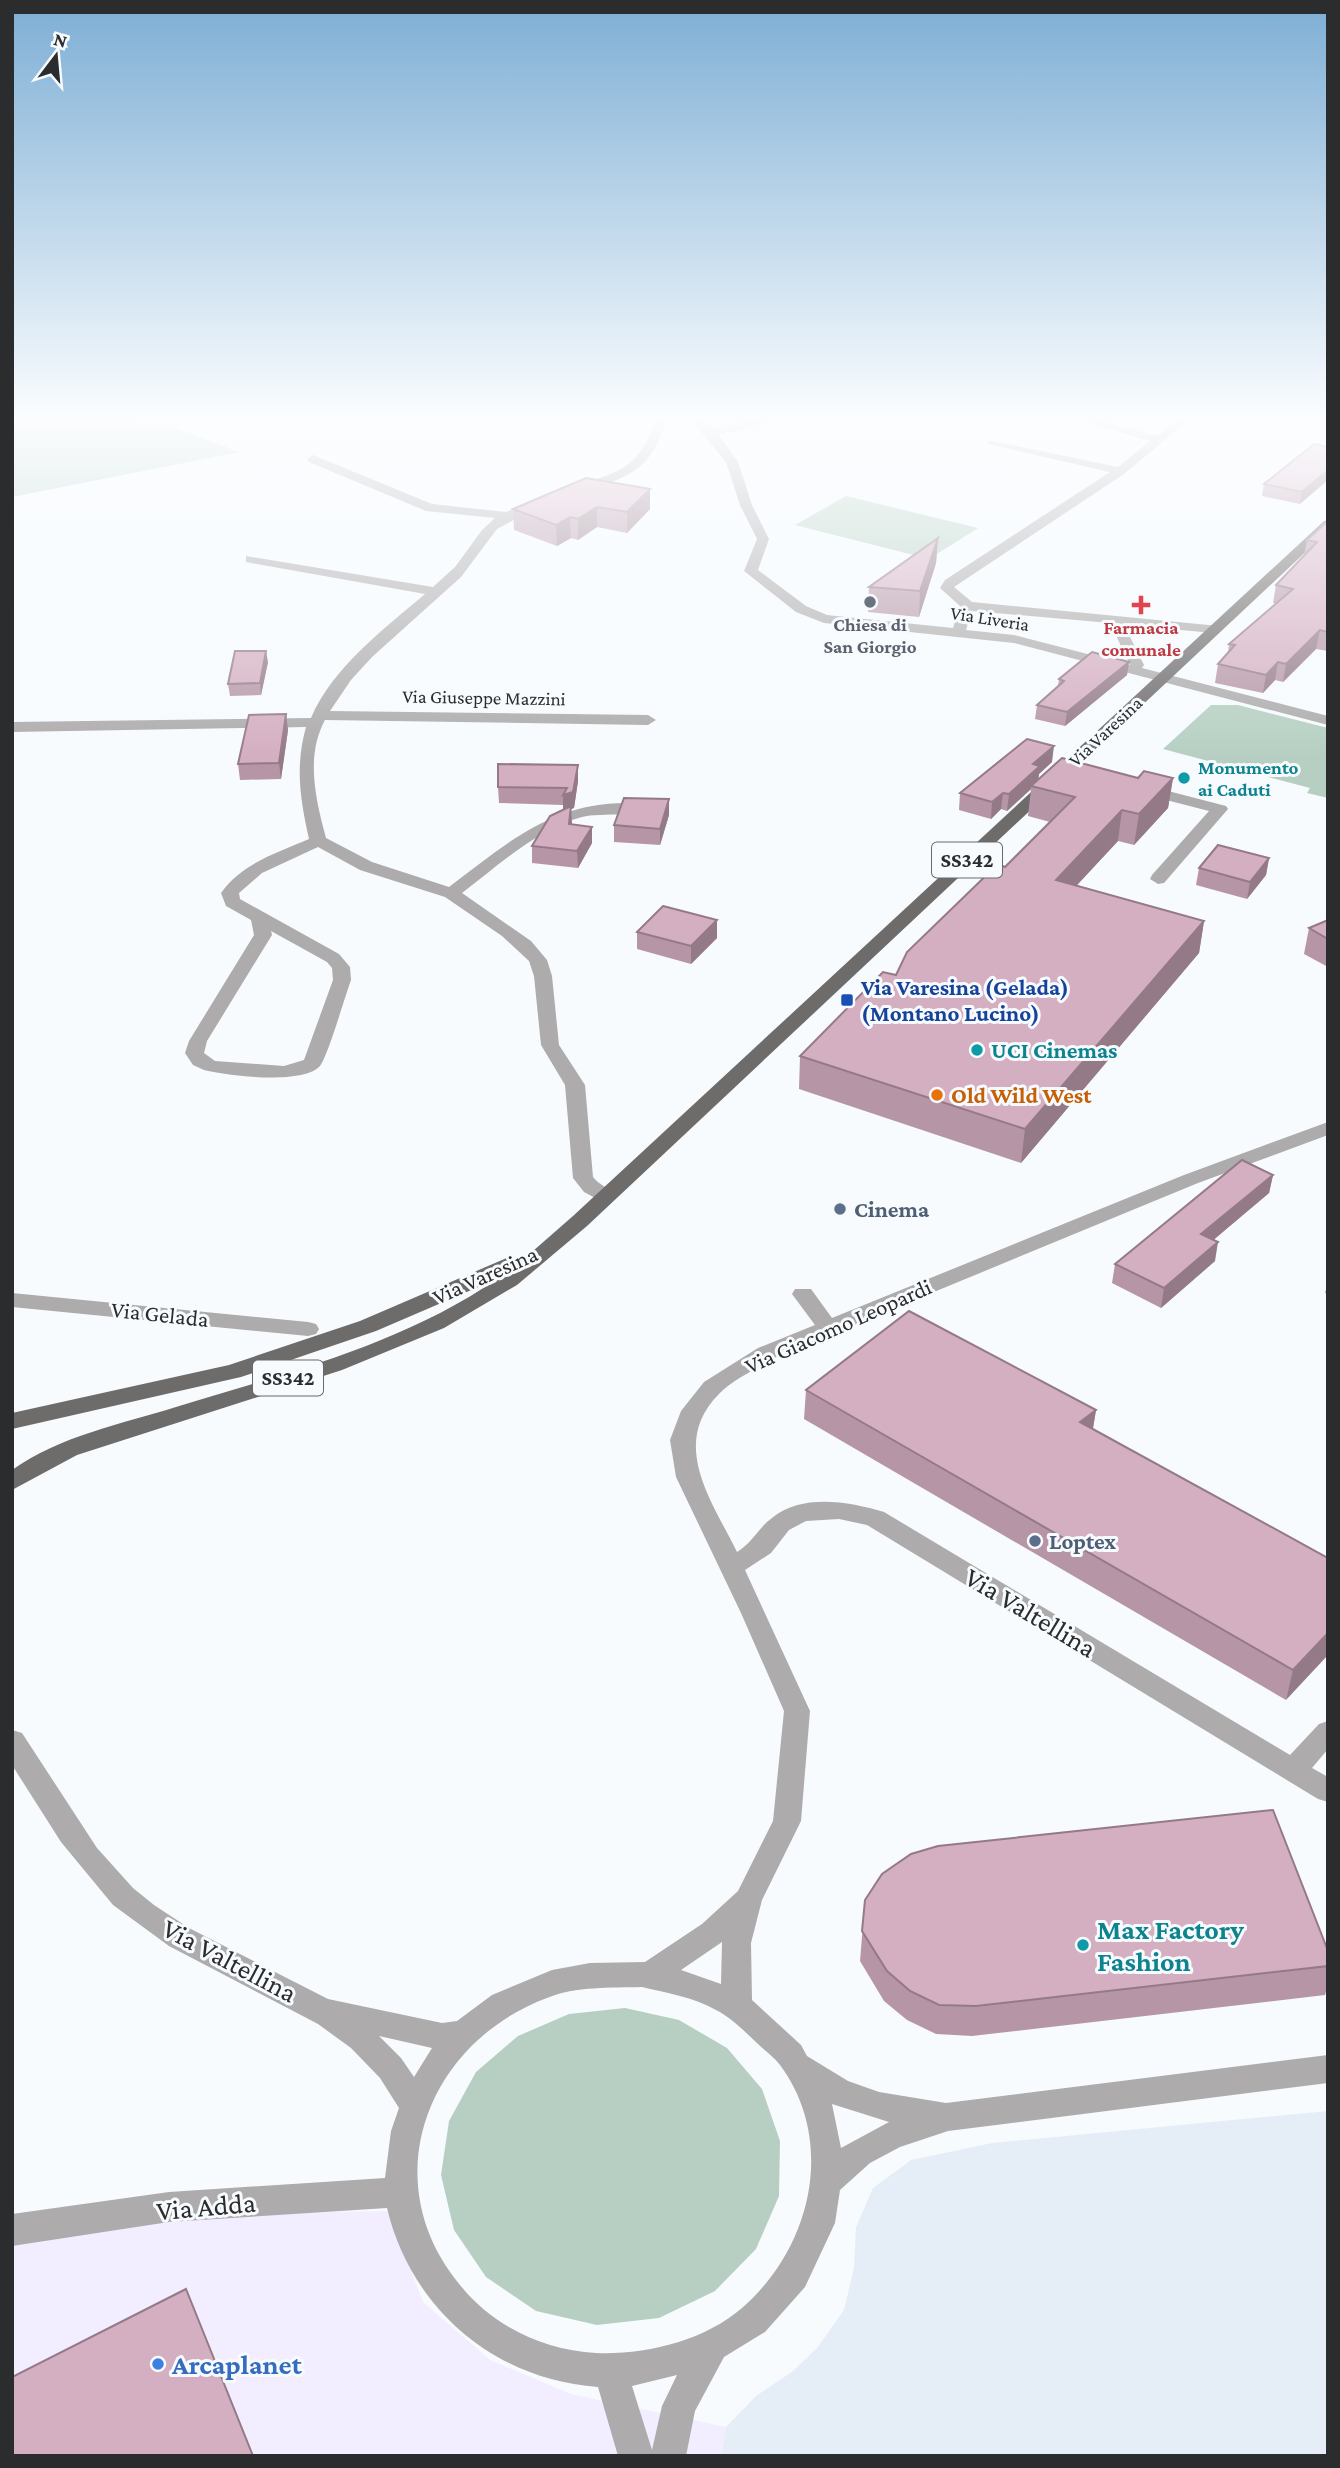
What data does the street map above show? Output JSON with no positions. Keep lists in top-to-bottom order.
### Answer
{
  "streets": {
    "main road": ["Via Varesina", "SS342"],
    "street": [
      "Via Liveria",
      "Via Giuseppe Mazzini",
      "Via Gelada",
      "Via Giacomo Leopardi",
      "Via Valtellina",
      "Via Adda"
    ]
  },
  "crossings": [
    ["Via Liveria", "Via Varesina"],
    ["Via Varesina", "SS342"],
    ["Via Giacomo Leopardi", "Via Valtellina"]
  ],
  "places": {
    "other": [
      "Chiesa di San Giorgio",
      "Monumento ai Caduti",
      "UCI Cinemas",
      "Old Wild West",
      "Cinema",
      "Loptex",
      "Max Factory Fashion",
      "Arcaplanet"
    ],
    "health": ["Farmacia comunale"],
    "transit": ["Via Varesina (Gelada) (Montano Lucino)"]
  },
  "north": "top"
}
